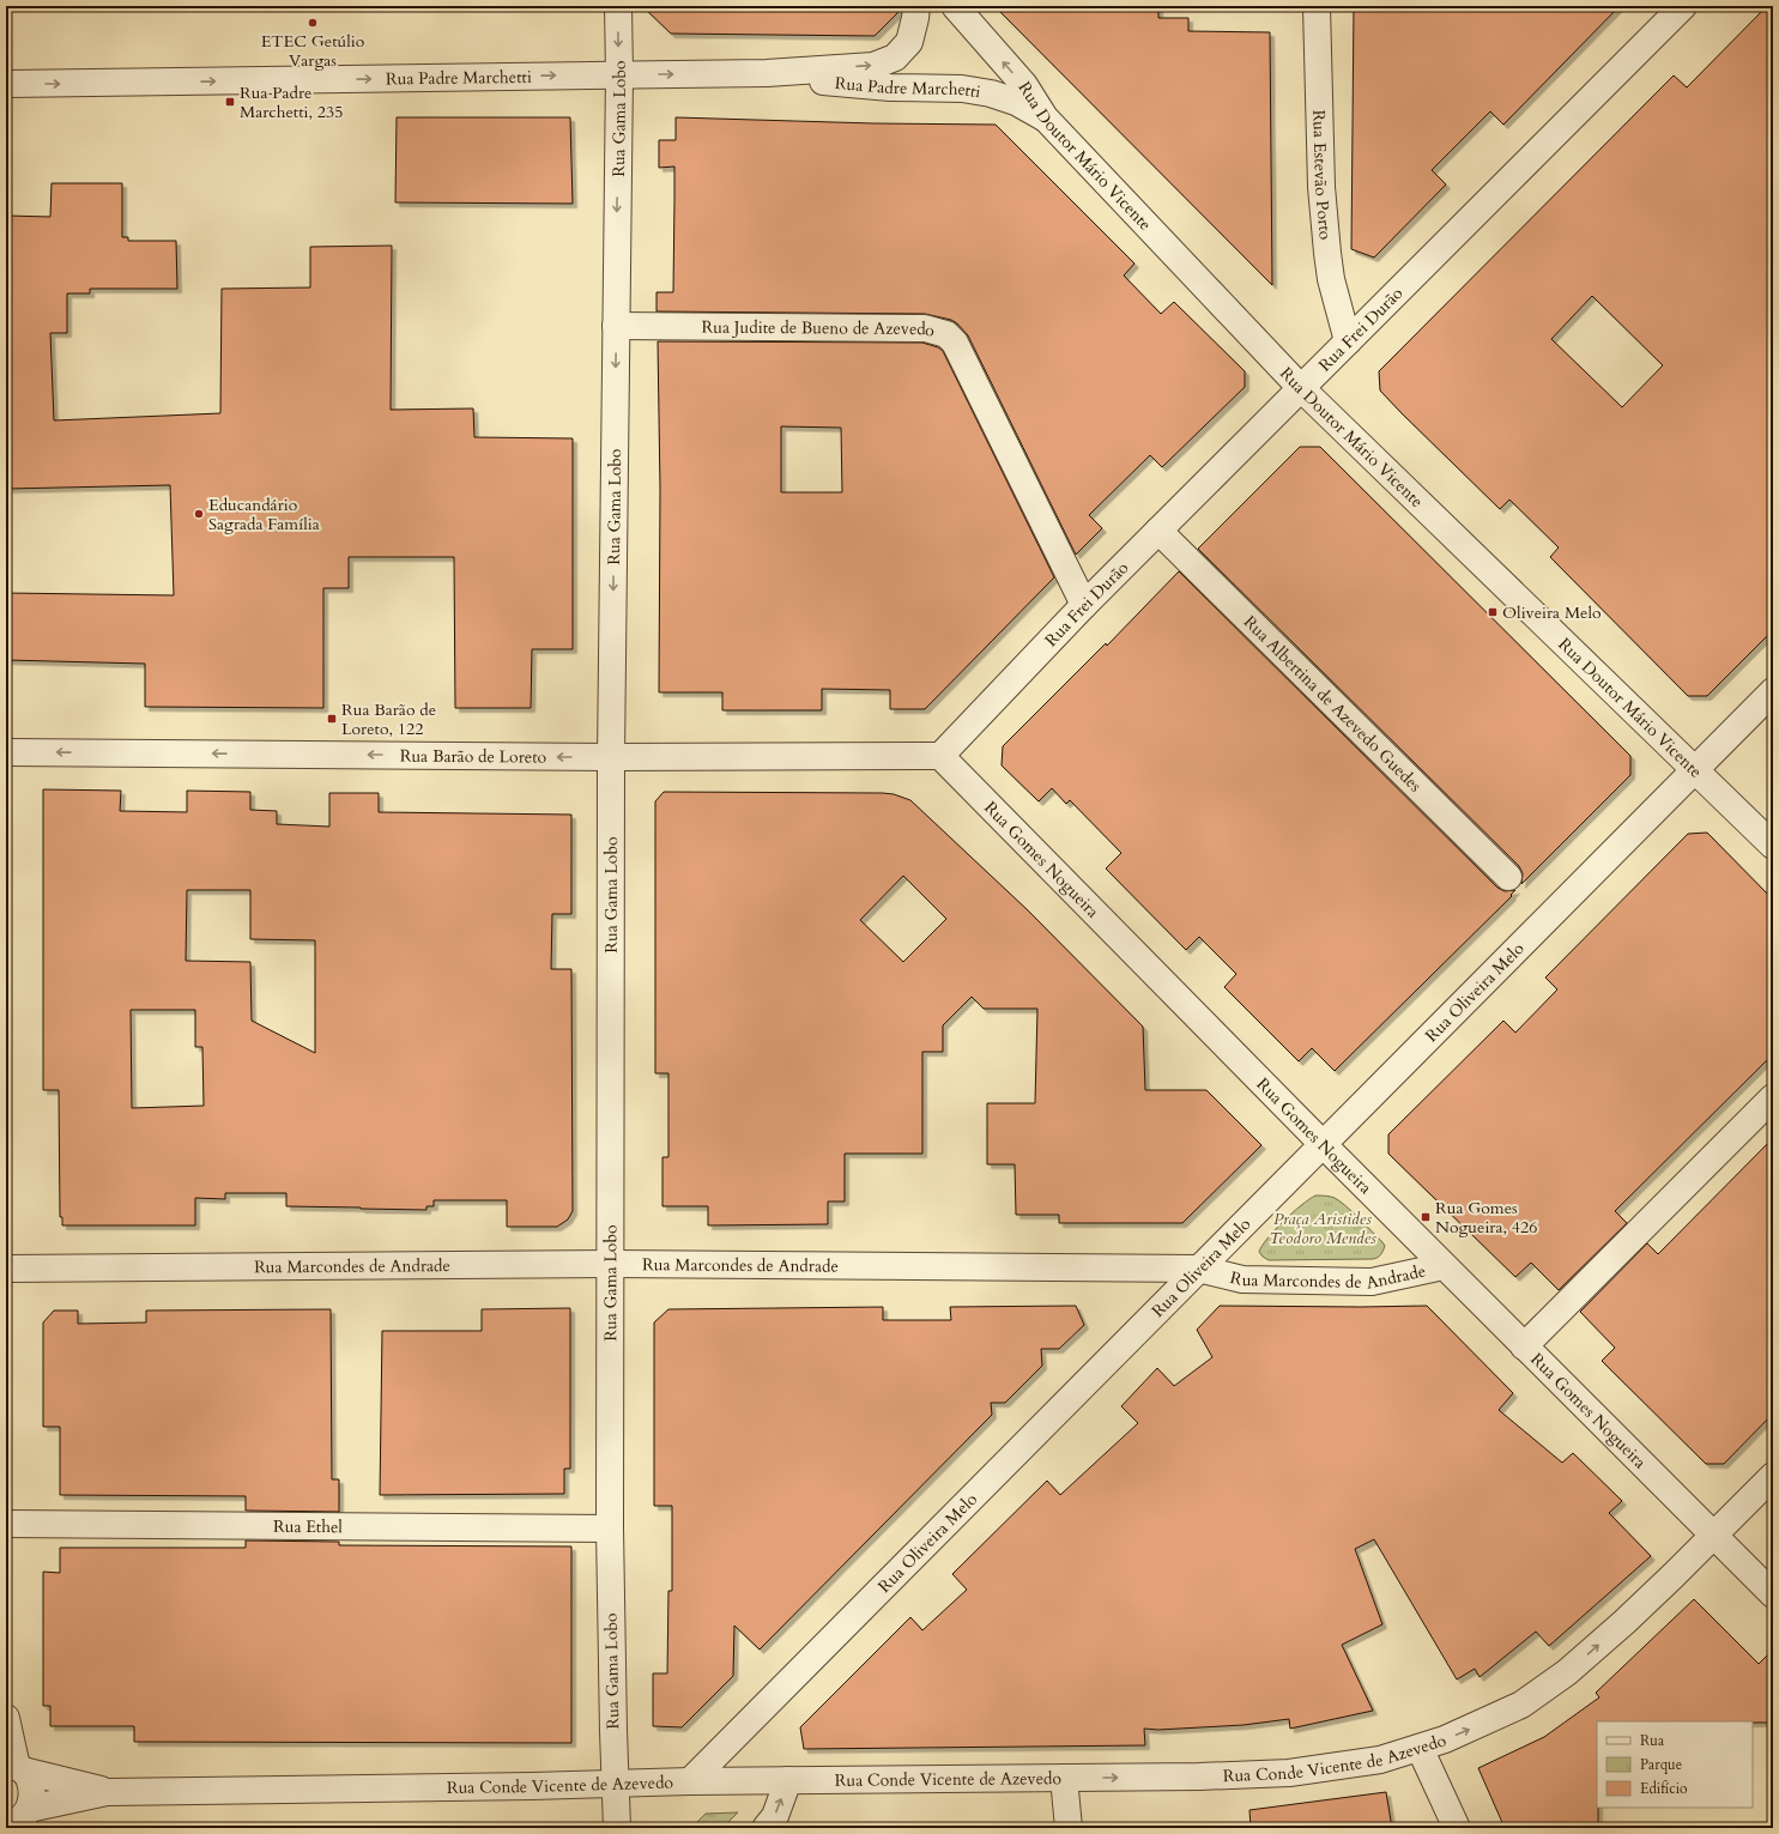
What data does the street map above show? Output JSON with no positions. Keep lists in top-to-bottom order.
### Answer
{
  "streets": {
    "street": [
      "Rua Padre Marchetti",
      "Rua Gama Lobo",
      "Rua Doutor Mário Vicente",
      "Rua Estevão Porto",
      "Rua Frei Durão",
      "Rua Judite de Bueno de Azevedo",
      "Rua Albertina de Azevedo Guedes",
      "Rua Barão de Loreto",
      "Rua Gomes Nogueira",
      "Rua Oliveira Melo",
      "Rua Marcondes de Andrade",
      "Rua Ethel",
      "Rua Conde Vicente de Azevedo"
    ]
  },
  "crossings": [
    ["Rua Padre Marchetti", "Rua Gama Lobo"],
    ["Rua Padre Marchetti", "Rua Doutor Mário Vicente"],
    ["Rua Gama Lobo", "Rua Judite de Bueno de Azevedo"],
    ["Rua Gama Lobo", "Rua Barão de Loreto"],
    ["Rua Gama Lobo", "Rua Marcondes de Andrade"],
    ["Rua Gama Lobo", "Rua Ethel"],
    ["Rua Gama Lobo", "Rua Conde Vicente de Azevedo"],
    ["Rua Doutor Mário Vicente", "Rua Frei Durão"],
    ["Rua Doutor Mário Vicente", "Rua Oliveira Melo"],
    ["Rua Estevão Porto", "Rua Frei Durão"],
    ["Rua Frei Durão", "Rua Judite de Bueno de Azevedo"],
    ["Rua Frei Durão", "Rua Albertina de Azevedo Guedes"],
    ["Rua Frei Durão", "Rua Barão de Loreto"],
    ["Rua Frei Durão", "Rua Gomes Nogueira"],
    ["Rua Barão de Loreto", "Rua Gomes Nogueira"],
    ["Rua Gomes Nogueira", "Rua Oliveira Melo"],
    ["Rua Gomes Nogueira", "Rua Marcondes de Andrade"],
    ["Rua Gomes Nogueira", "Rua Conde Vicente de Azevedo"],
    ["Rua Oliveira Melo", "Rua Marcondes de Andrade"],
    ["Rua Oliveira Melo", "Rua Conde Vicente de Azevedo"]
  ],
  "one_way": ["Rua Gama Lobo", "Rua Barão de Loreto", "Rua Conde Vicente de Azevedo"],
  "parks": ["Praça Aristides Teodoro Mendes"],
  "places": {
    "other": ["ETEC Getúlio Vargas", "Educandário Sagrada Família"],
    "transit": [
      "Rua Padre Marchetti, 235",
      "Oliveira Melo",
      "Rua Barão de Loreto, 122",
      "Rua Gomes Nogueira, 426"
    ]
  },
  "legend": ["Rua", "Parque", "Edifício"]
}
